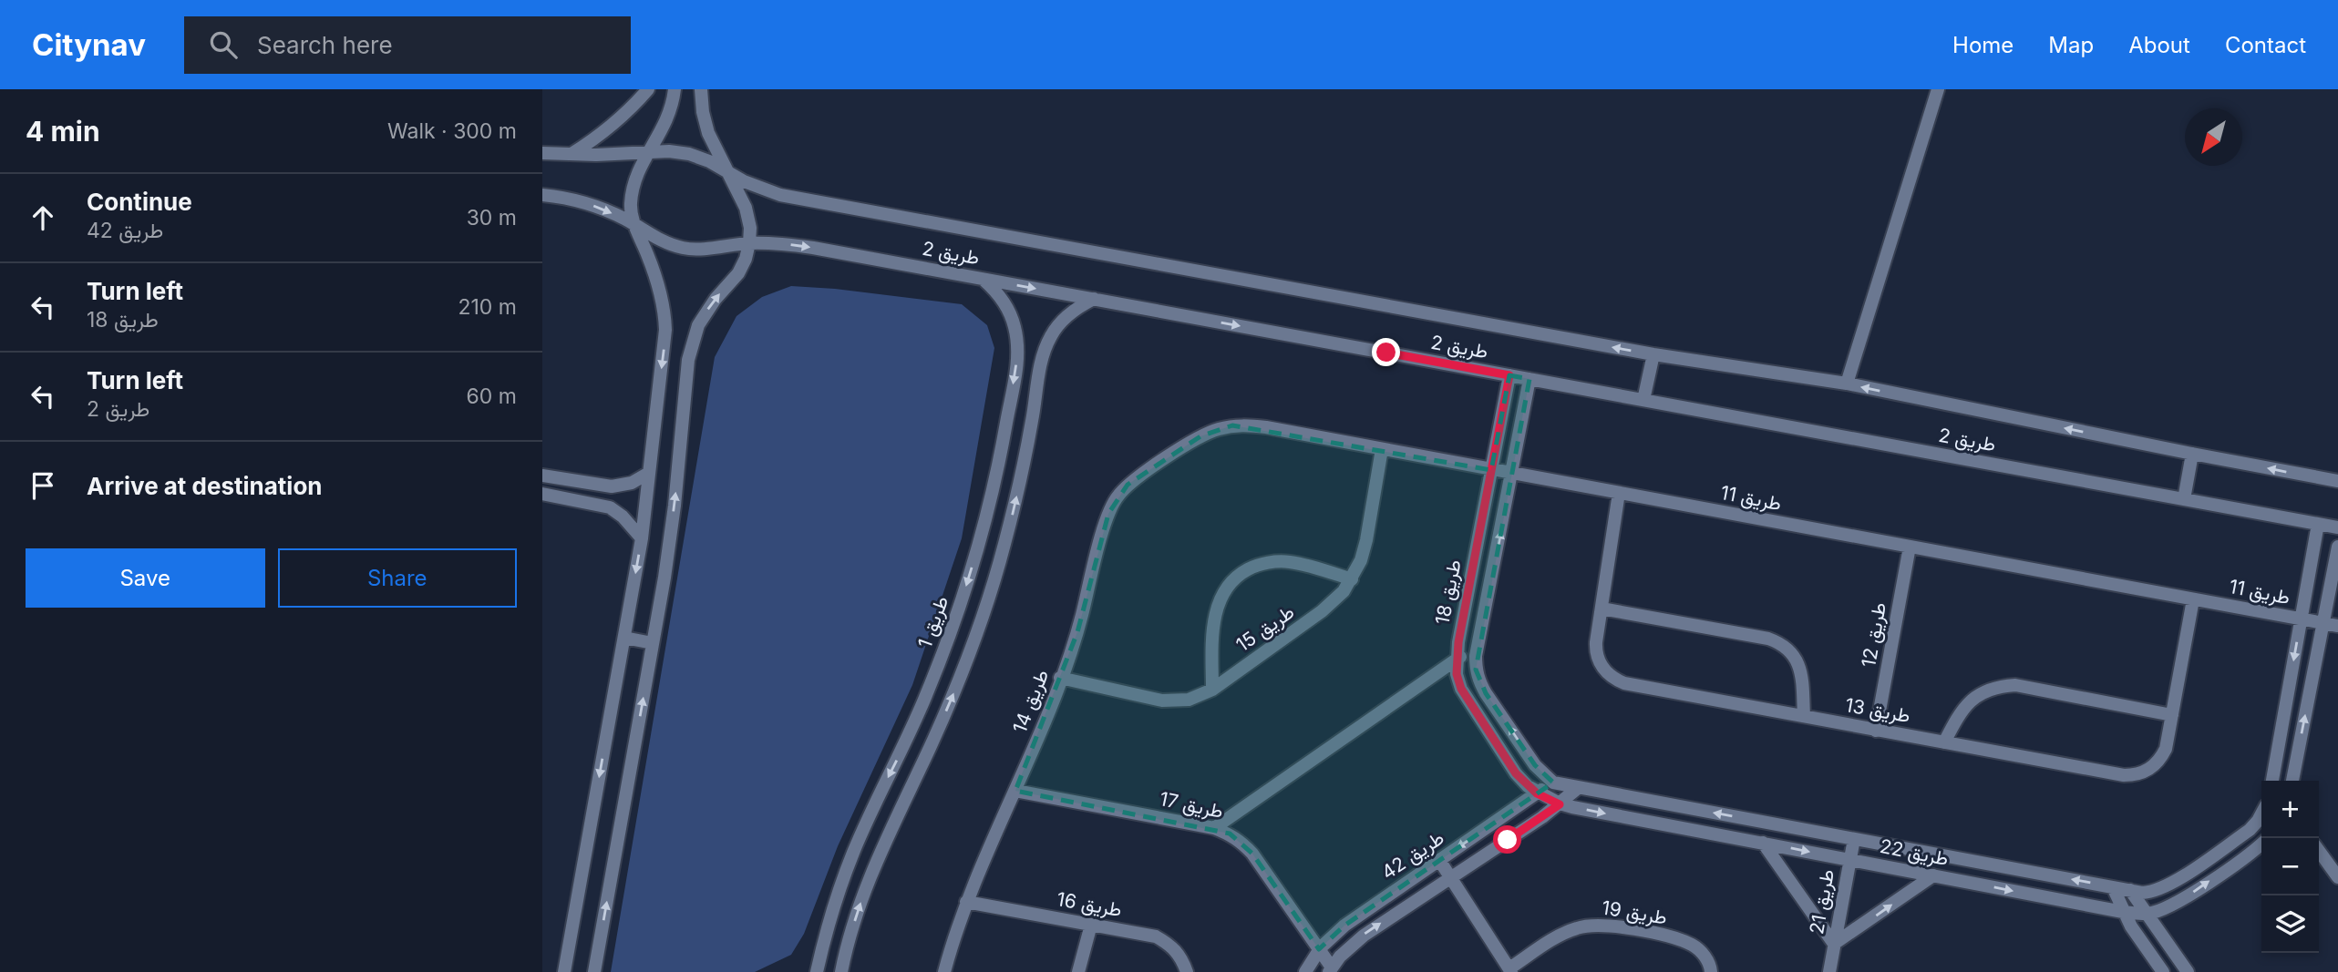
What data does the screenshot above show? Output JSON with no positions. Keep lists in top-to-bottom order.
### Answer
{
  "streets": {
    "street": [
      "طريق 2",
      "طريق 11",
      "طريق 18",
      "طريق 1",
      "طريق 15",
      "طريق 12",
      "طريق 14",
      "طريق 13",
      "طريق 17",
      "طريق 22",
      "طريق 42",
      "طريق 21",
      "طريق 16",
      "طريق 19"
    ]
  },
  "crossings": [
    ["طريق 2", "طريق 18"],
    ["طريق 2", "طريق 1"],
    ["طريق 11", "طريق 18"],
    ["طريق 11", "طريق 15"],
    ["طريق 11", "طريق 12"],
    ["طريق 11", "طريق 14"],
    ["طريق 11", "طريق 13"],
    ["طريق 18", "طريق 22"],
    ["طريق 18", "طريق 42"],
    ["طريق 15", "طريق 14"],
    ["طريق 12", "طريق 13"],
    ["طريق 14", "طريق 17"],
    ["طريق 14", "طريق 16"],
    ["طريق 17", "طريق 42"],
    ["طريق 22", "طريق 42"],
    ["طريق 22", "طريق 21"]
  ],
  "north": "bottom left",
  "page": {
    "header": "Citynav",
    "search": "Search here",
    "nav": [
      "Home",
      "Map",
      "About",
      "Contact"
    ],
    "heading": ["4 min", "Walk · 300 m"],
    "list": [
      ["Continue", "طريق 42", "30 m"],
      ["Turn left", "طريق 18", "210 m"],
      ["Turn left", "طريق 2", "60 m"],
      "Arrive at destination"
    ],
    "buttons": ["Save", "Share"],
    "map_buttons": ["+", "−"]
  }
}
